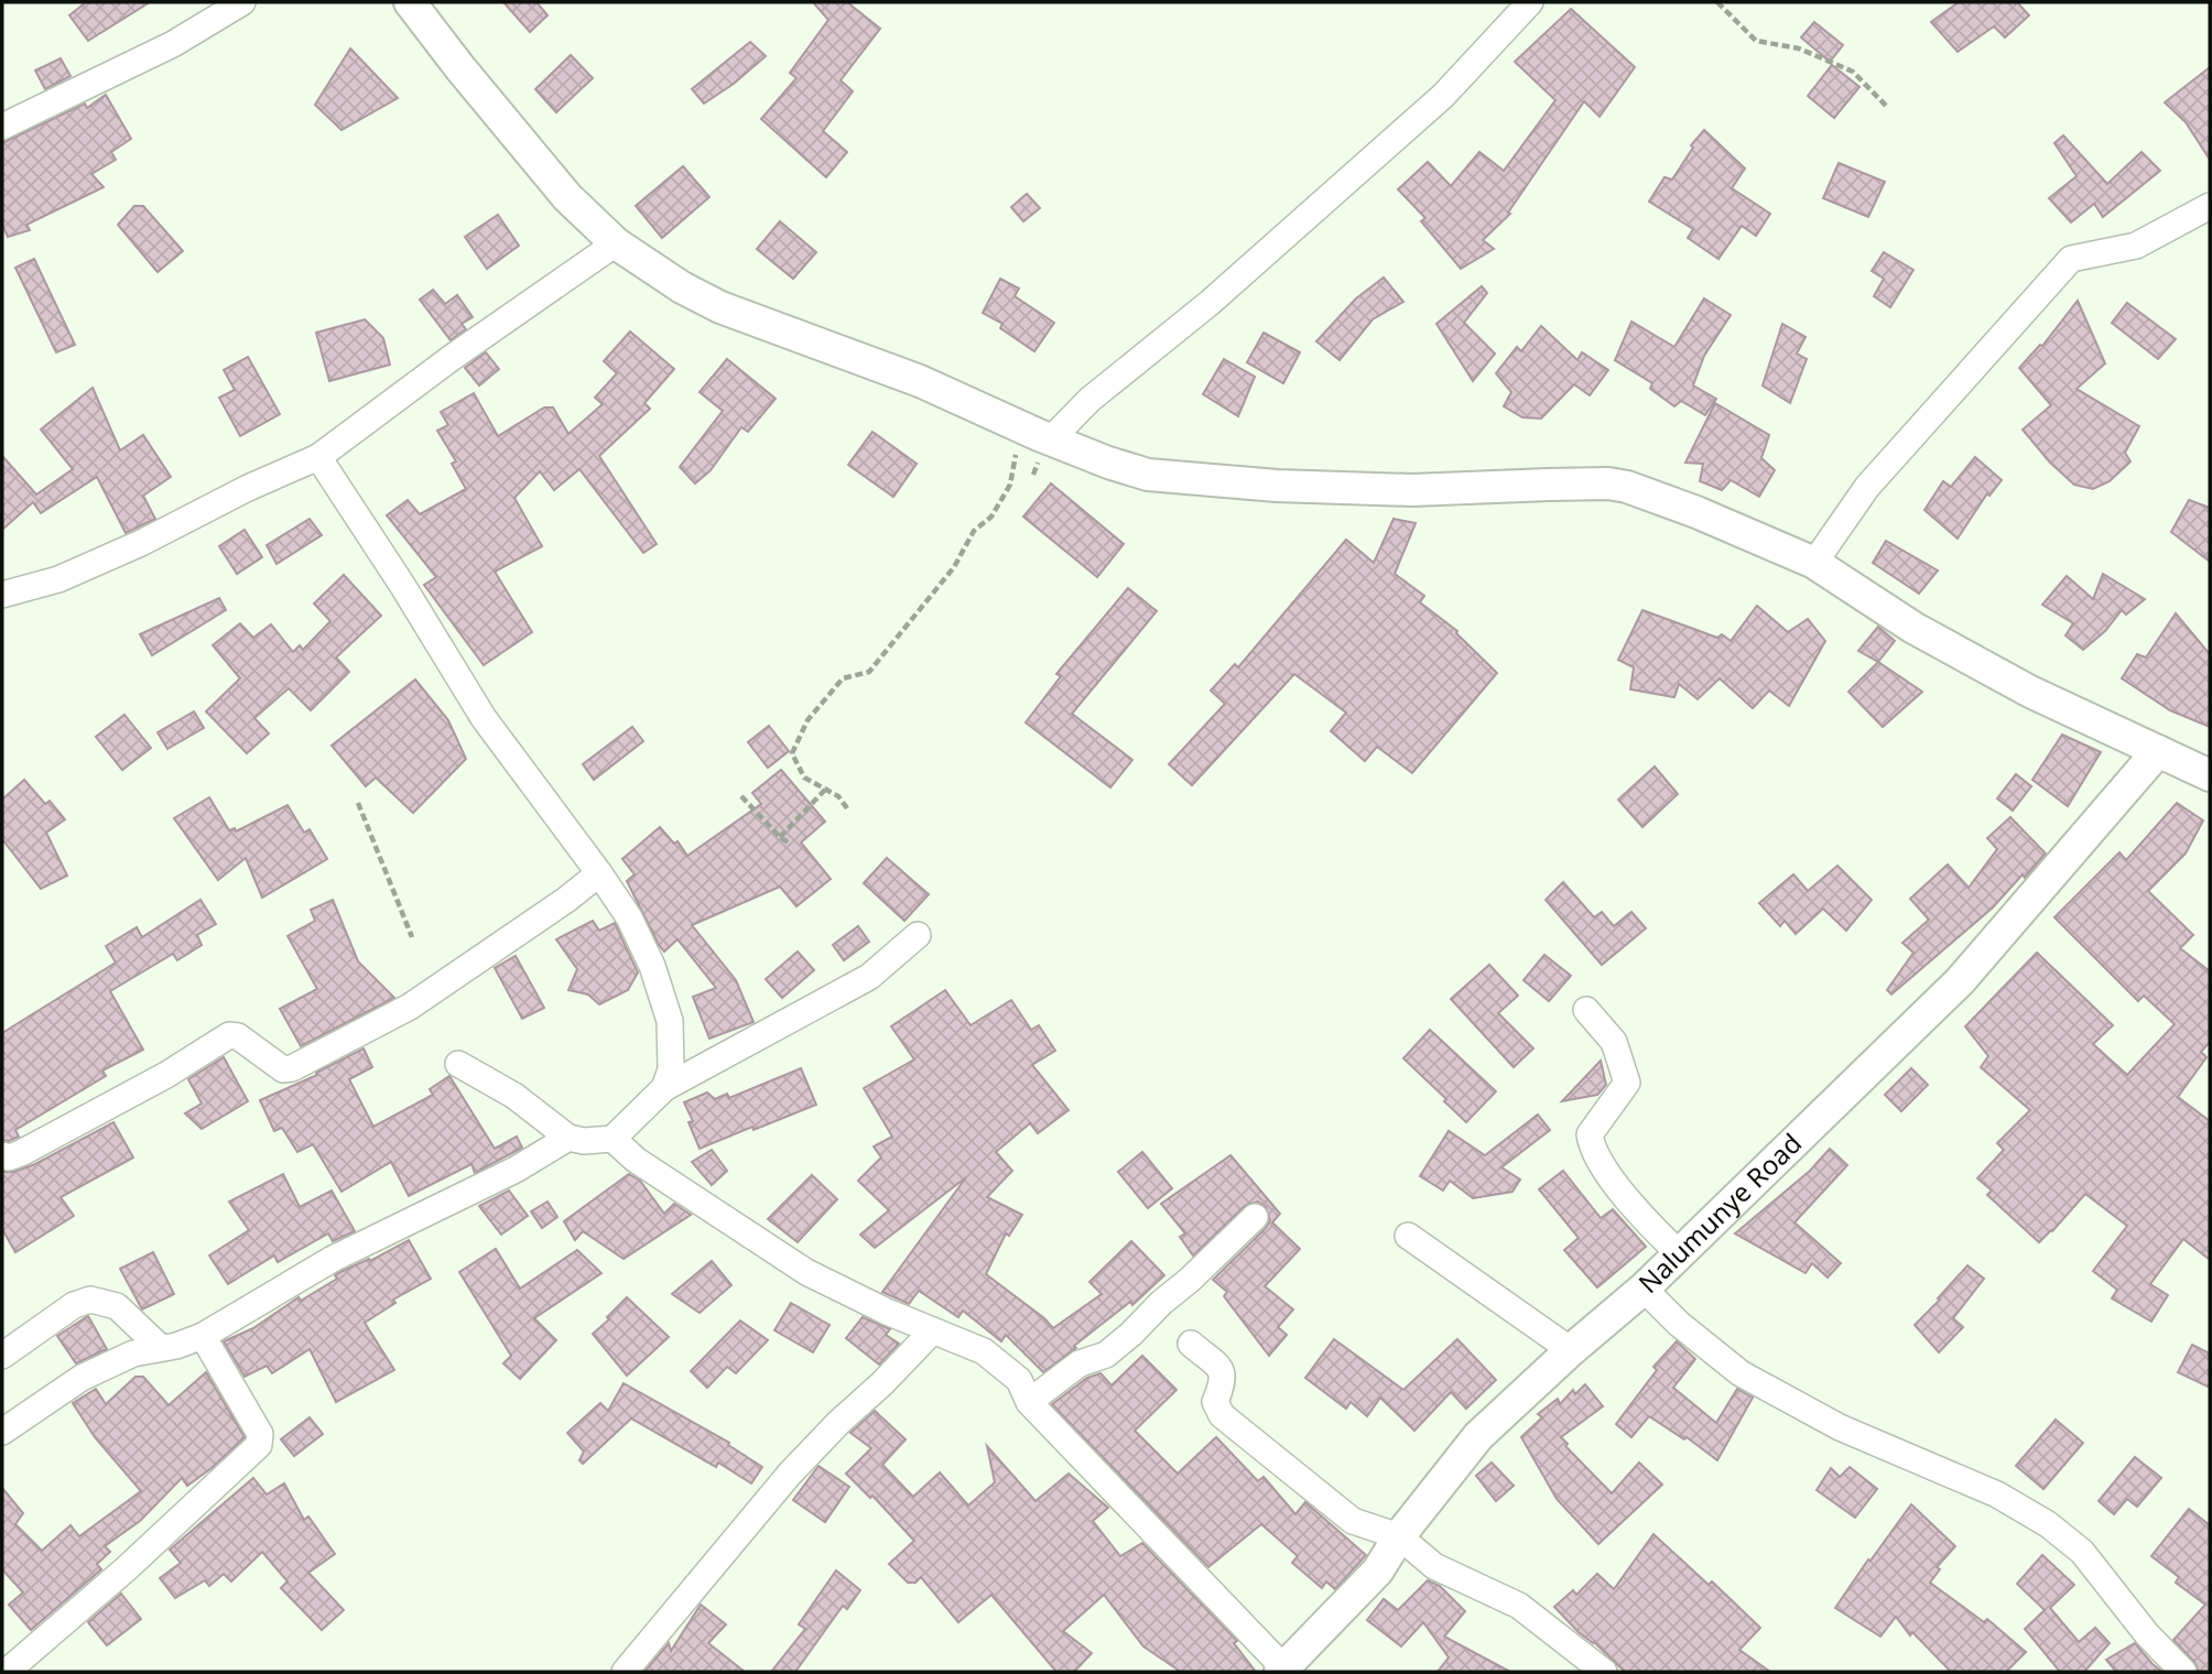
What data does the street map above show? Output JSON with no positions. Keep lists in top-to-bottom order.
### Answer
{
  "streets": {
    "street": ["Nalumunye Road"]
  }
}
